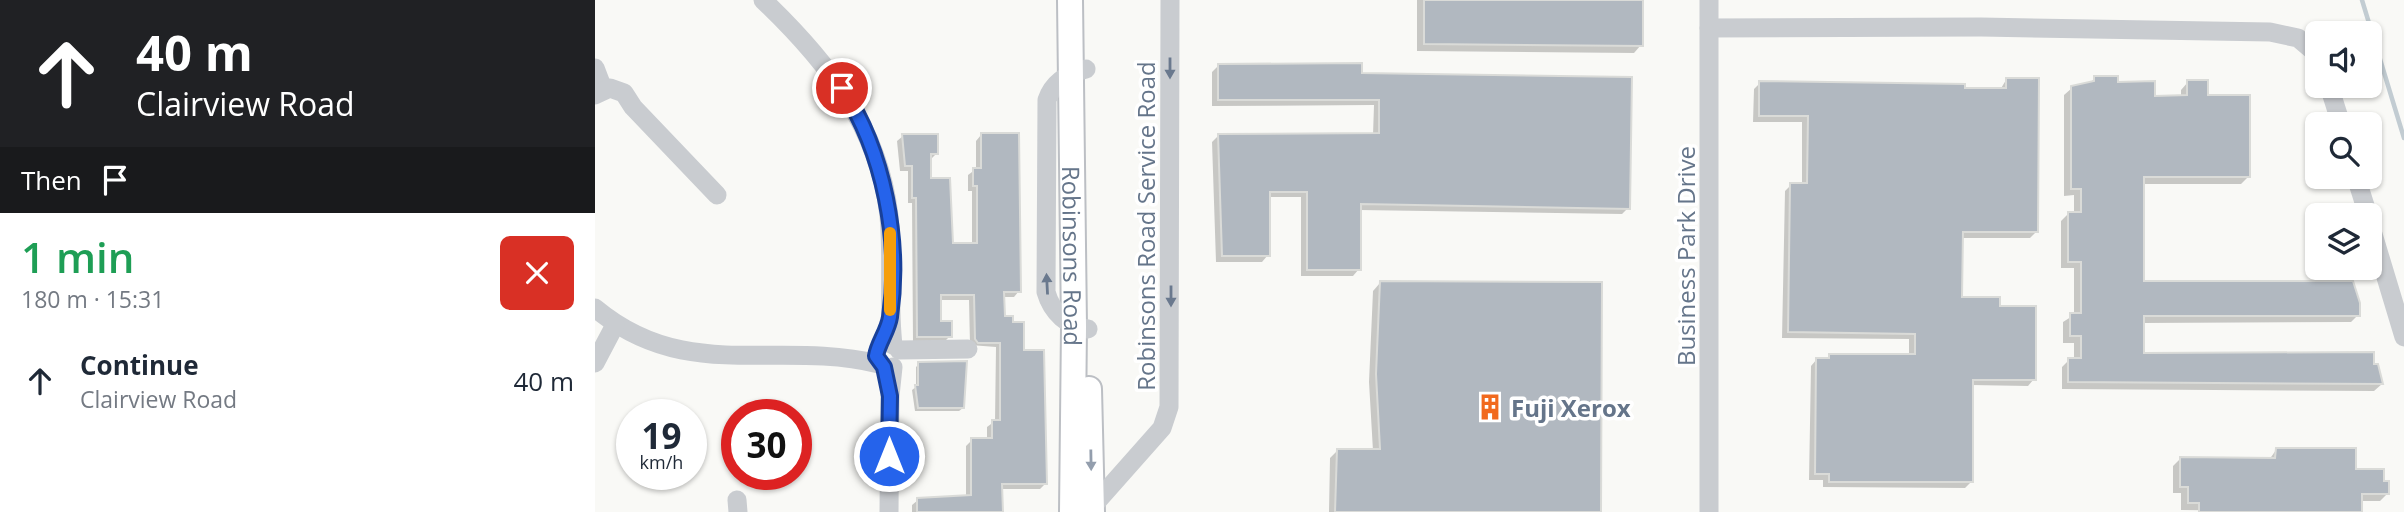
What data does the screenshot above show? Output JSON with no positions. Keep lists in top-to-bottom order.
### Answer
{
  "streets": {
    "main road": ["Robinsons Road"],
    "street": ["Robinsons Road Service Road", "Business Park Drive"]
  },
  "crossings": [
    ["Robinsons Road Service Road", "Robinsons Road"]
  ],
  "one_way": ["Robinsons Road Service Road"],
  "places": {
    "building": ["Fuji Xerox"]
  },
  "page": {
    "turn": ["40 m", "Clairview Road"],
    "then": "Then",
    "heading": ["1 min", "180 m · 15:31"],
    "list": [
      {
        "name": "Continue",
        "note": "Clairview Road",
        "value": "40 m"
      }
    ],
    "speed": "19 km/h",
    "limit": "30"
  }
}
